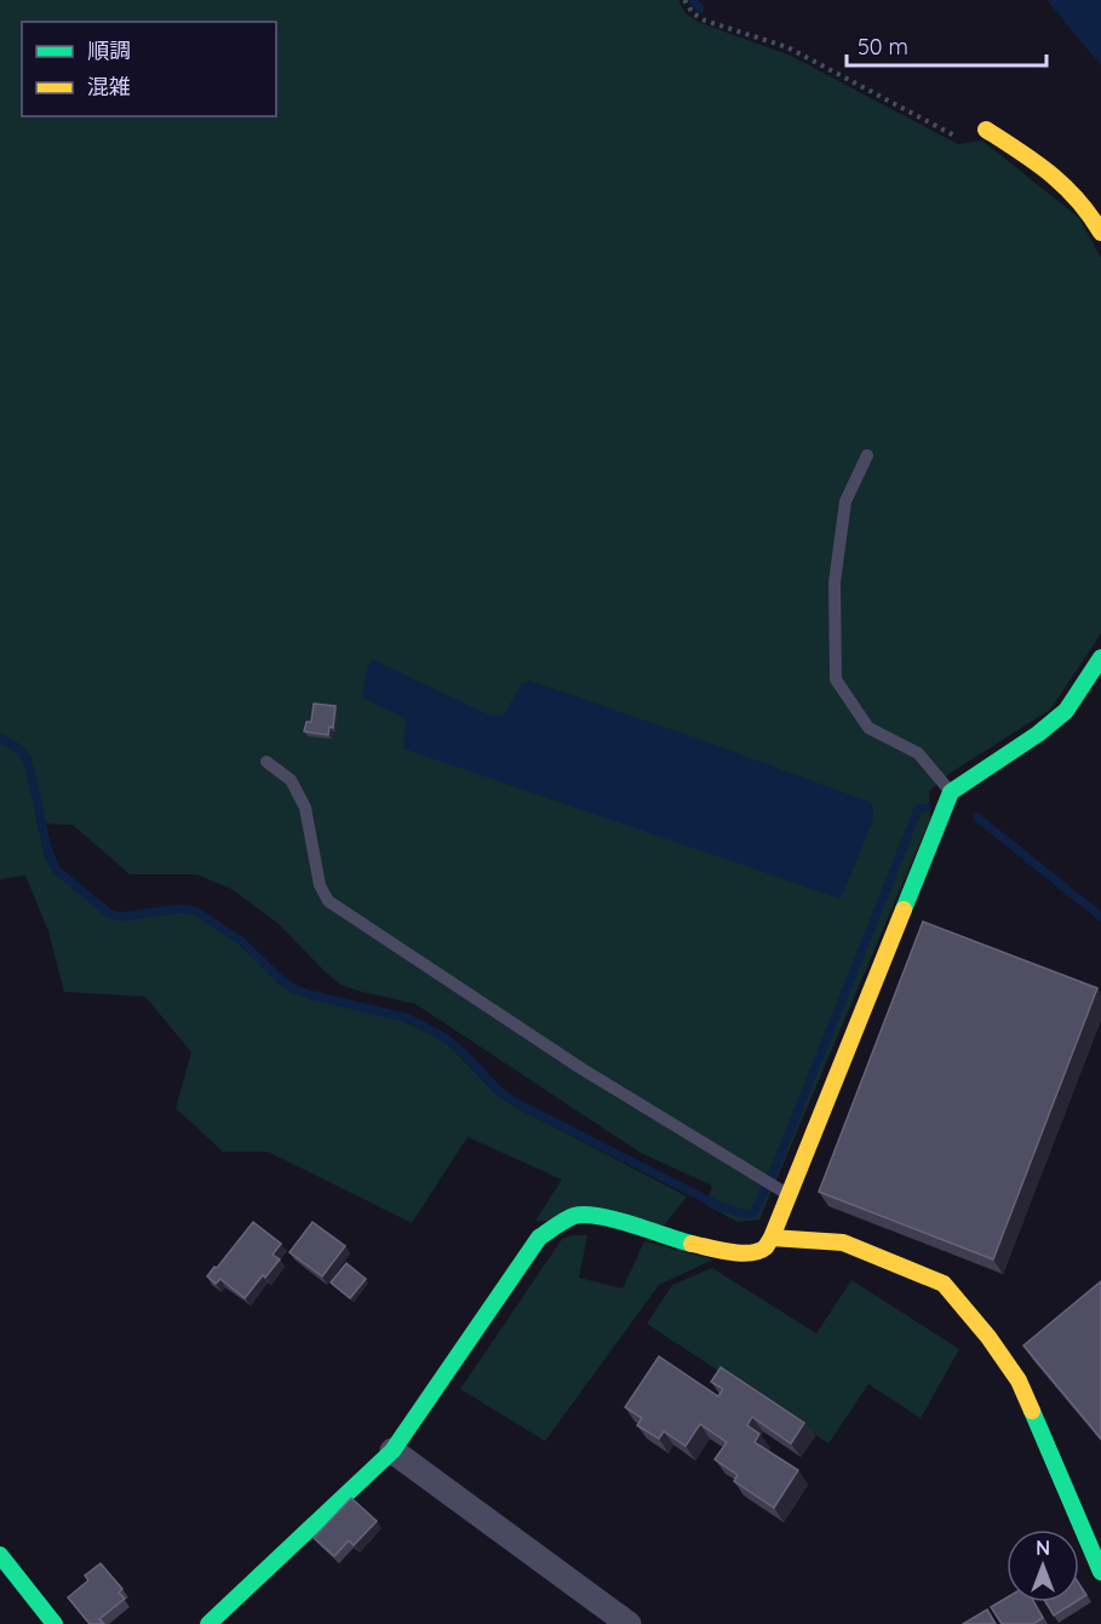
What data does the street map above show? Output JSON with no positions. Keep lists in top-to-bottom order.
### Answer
{
  "legend": ["順調", "混雑"],
  "scale_bar": "50 m",
  "north": "top"
}
